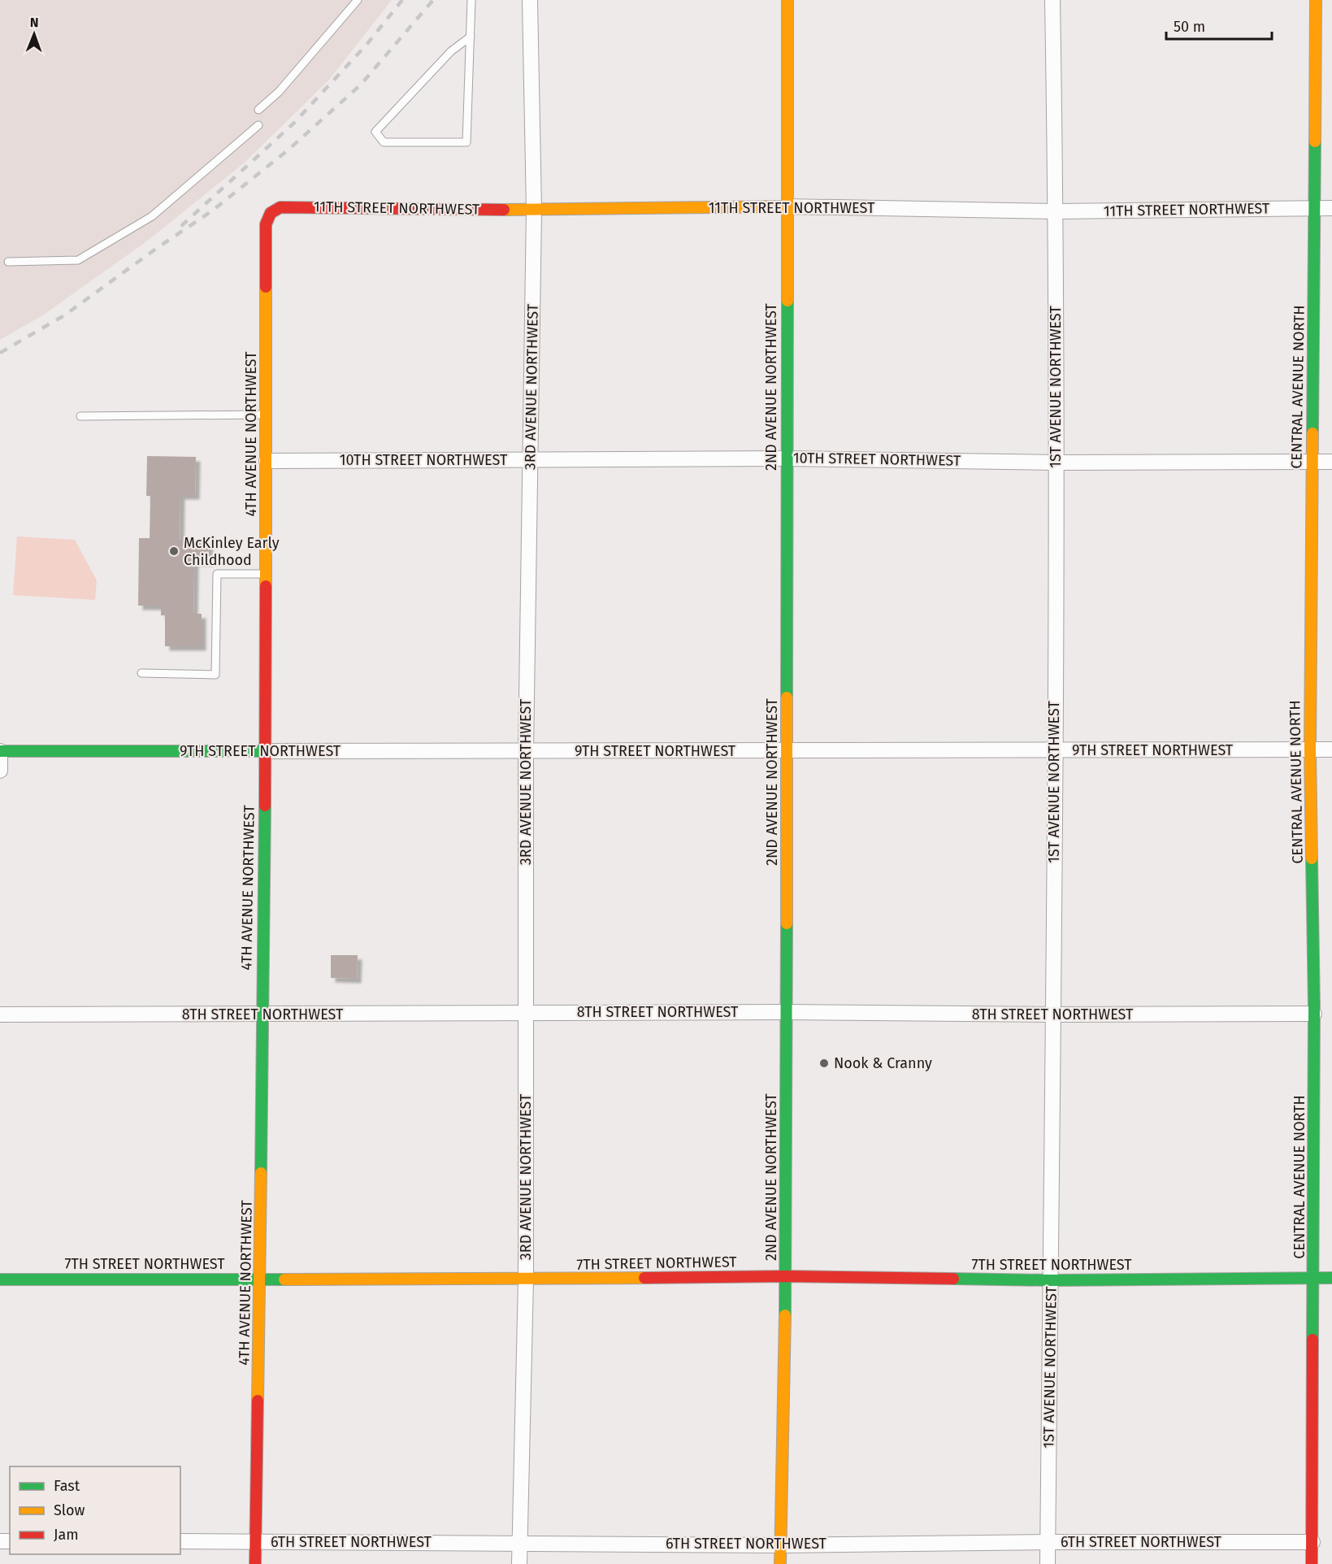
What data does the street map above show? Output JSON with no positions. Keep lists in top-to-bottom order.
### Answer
{
  "streets": {
    "street": [
      "11TH STREET NORTHWEST",
      "3RD AVENUE NORTHWEST",
      "2ND AVENUE NORTHWEST",
      "1ST AVENUE NORTHWEST",
      "CENTRAL AVENUE NORTH",
      "4TH AVENUE NORTHWEST",
      "10TH STREET NORTHWEST",
      "9TH STREET NORTHWEST",
      "8TH STREET NORTHWEST",
      "7TH STREET NORTHWEST",
      "6TH STREET NORTHWEST"
    ]
  },
  "crossings": [
    ["11TH STREET NORTHWEST", "3RD AVENUE NORTHWEST"],
    ["11TH STREET NORTHWEST", "2ND AVENUE NORTHWEST"],
    ["11TH STREET NORTHWEST", "1ST AVENUE NORTHWEST"],
    ["11TH STREET NORTHWEST", "CENTRAL AVENUE NORTH"],
    ["11TH STREET NORTHWEST", "4TH AVENUE NORTHWEST"],
    ["3RD AVENUE NORTHWEST", "10TH STREET NORTHWEST"],
    ["3RD AVENUE NORTHWEST", "9TH STREET NORTHWEST"],
    ["3RD AVENUE NORTHWEST", "8TH STREET NORTHWEST"],
    ["3RD AVENUE NORTHWEST", "7TH STREET NORTHWEST"],
    ["3RD AVENUE NORTHWEST", "6TH STREET NORTHWEST"],
    ["2ND AVENUE NORTHWEST", "10TH STREET NORTHWEST"],
    ["2ND AVENUE NORTHWEST", "9TH STREET NORTHWEST"],
    ["2ND AVENUE NORTHWEST", "8TH STREET NORTHWEST"],
    ["2ND AVENUE NORTHWEST", "7TH STREET NORTHWEST"],
    ["2ND AVENUE NORTHWEST", "6TH STREET NORTHWEST"],
    ["1ST AVENUE NORTHWEST", "10TH STREET NORTHWEST"],
    ["1ST AVENUE NORTHWEST", "9TH STREET NORTHWEST"],
    ["1ST AVENUE NORTHWEST", "8TH STREET NORTHWEST"],
    ["1ST AVENUE NORTHWEST", "7TH STREET NORTHWEST"],
    ["1ST AVENUE NORTHWEST", "6TH STREET NORTHWEST"],
    ["CENTRAL AVENUE NORTH", "10TH STREET NORTHWEST"],
    ["CENTRAL AVENUE NORTH", "9TH STREET NORTHWEST"],
    ["CENTRAL AVENUE NORTH", "8TH STREET NORTHWEST"],
    ["CENTRAL AVENUE NORTH", "7TH STREET NORTHWEST"],
    ["CENTRAL AVENUE NORTH", "6TH STREET NORTHWEST"],
    ["4TH AVENUE NORTHWEST", "10TH STREET NORTHWEST"],
    ["4TH AVENUE NORTHWEST", "9TH STREET NORTHWEST"],
    ["4TH AVENUE NORTHWEST", "8TH STREET NORTHWEST"],
    ["4TH AVENUE NORTHWEST", "7TH STREET NORTHWEST"],
    ["4TH AVENUE NORTHWEST", "6TH STREET NORTHWEST"]
  ],
  "places": ["McKinley Early Childhood", "Nook & Cranny"],
  "legend": ["Fast", "Slow", "Jam"],
  "scale_bar": "50 m",
  "north": "top"
}
